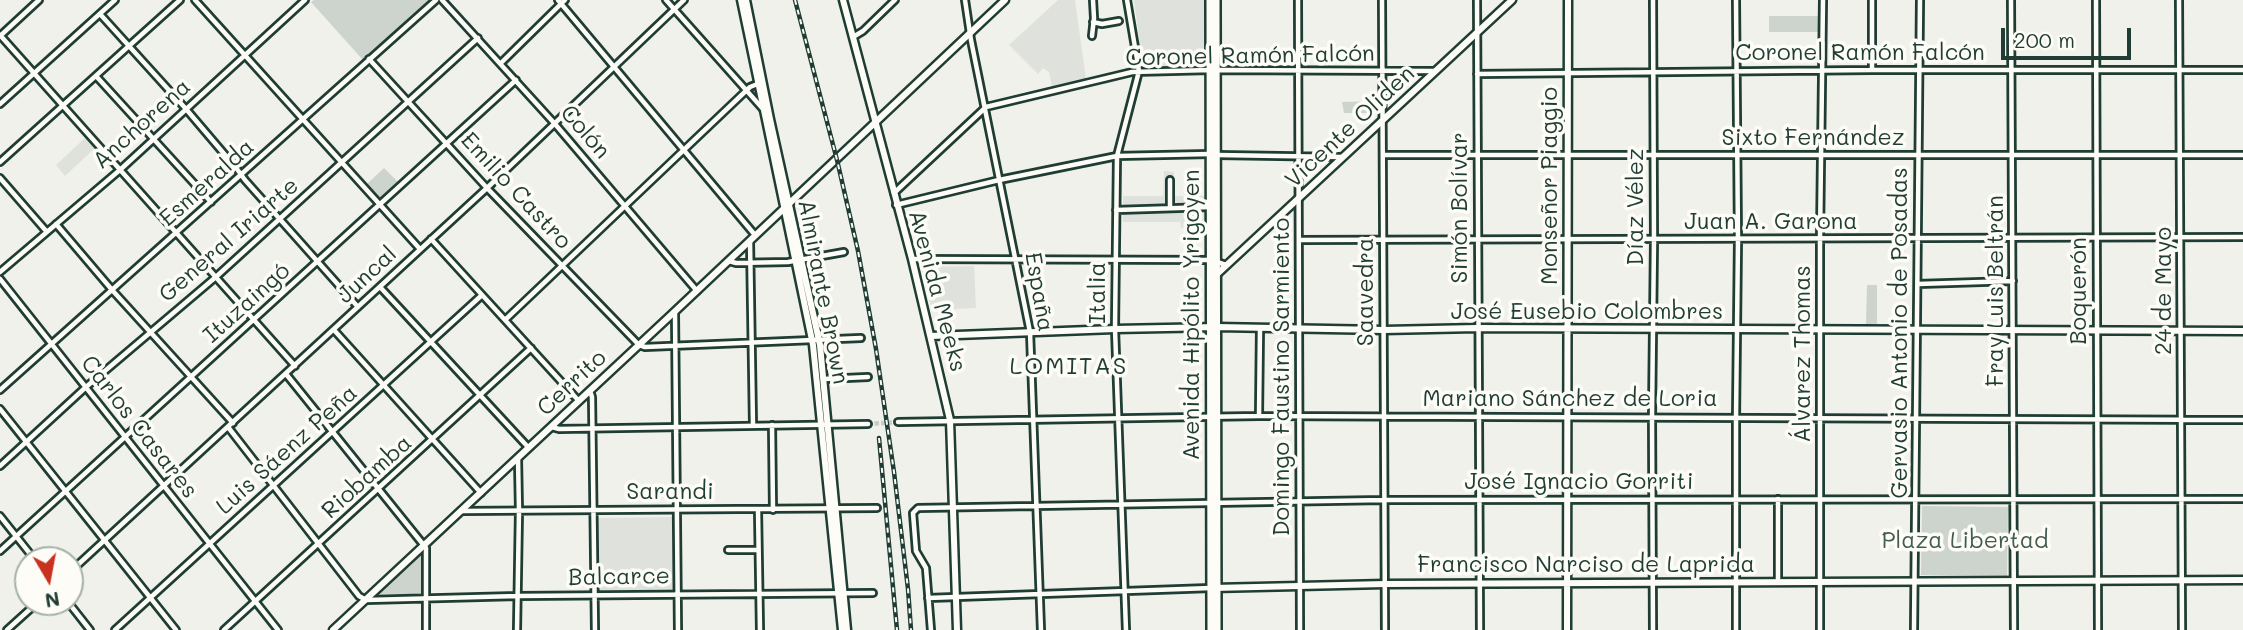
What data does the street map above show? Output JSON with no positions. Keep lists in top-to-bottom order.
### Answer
{
  "streets": {
    "main road": ["Avenida Hipólito Yrigoyen"],
    "street": [
      "Coronel Ramón Falcón",
      "Anchorena",
      "Vicente Oliden",
      "Colón",
      "Sixto Fernández",
      "Esmeralda",
      "Monseñor Piaggio",
      "Emilio Castro",
      "Díaz Vélez",
      "Simón Bolívar",
      "Juan A. Garona",
      "General Iriarte",
      "Juncal",
      "Avenida Meeks",
      "Fray Luis Beltrán",
      "Boquerón",
      "24 de Mayo",
      "Almirante Brown",
      "España",
      "Saavedra",
      "Italia",
      "Ituzaingó",
      "José Eusebio Colombres",
      "Gervasio Antonio de Posadas",
      "Álvarez Thomas",
      "Domingo Faustino Sarmiento",
      "Cerrito",
      "Mariano Sánchez de Loria",
      "Carlos Casares",
      "Luis Sáenz Peña",
      "Riobamba",
      "José Ignacio Gorriti",
      "Sarandi",
      "Francisco Narciso de Laprida",
      "Balcarce"
    ]
  },
  "crossings": [
    ["Coronel Ramón Falcón", "Vicente Oliden"],
    ["Coronel Ramón Falcón", "Monseñor Piaggio"],
    ["Coronel Ramón Falcón", "Díaz Vélez"],
    ["Coronel Ramón Falcón", "Simón Bolívar"],
    ["Coronel Ramón Falcón", "Avenida Meeks"],
    ["Coronel Ramón Falcón", "Fray Luis Beltrán"],
    ["Coronel Ramón Falcón", "Boquerón"],
    ["Coronel Ramón Falcón", "24 de Mayo"],
    ["Coronel Ramón Falcón", "España"],
    ["Coronel Ramón Falcón", "Saavedra"],
    ["Coronel Ramón Falcón", "Italia"],
    ["Coronel Ramón Falcón", "Avenida Hipólito Yrigoyen"],
    ["Coronel Ramón Falcón", "Gervasio Antonio de Posadas"],
    ["Coronel Ramón Falcón", "Álvarez Thomas"],
    ["Coronel Ramón Falcón", "Domingo Faustino Sarmiento"],
    ["Vicente Oliden", "Simón Bolívar"],
    ["Vicente Oliden", "Saavedra"],
    ["Vicente Oliden", "Avenida Hipólito Yrigoyen"],
    ["Vicente Oliden", "Domingo Faustino Sarmiento"],
    ["Colón", "General Iriarte"],
    ["Colón", "Juncal"],
    ["Colón", "Ituzaingó"],
    ["Colón", "Cerrito"],
    ["Sixto Fernández", "Monseñor Piaggio"],
    ["Sixto Fernández", "Díaz Vélez"],
    ["Sixto Fernández", "Simón Bolívar"],
    ["Sixto Fernández", "Fray Luis Beltrán"],
    ["Sixto Fernández", "Boquerón"],
    ["Sixto Fernández", "24 de Mayo"],
    ["Sixto Fernández", "Saavedra"],
    ["Sixto Fernández", "Gervasio Antonio de Posadas"],
    ["Sixto Fernández", "Álvarez Thomas"],
    ["Esmeralda", "Emilio Castro"],
    ["Esmeralda", "Carlos Casares"],
    ["Monseñor Piaggio", "Juan A. Garona"],
    ["Monseñor Piaggio", "José Eusebio Colombres"],
    ["Monseñor Piaggio", "Mariano Sánchez de Loria"],
    ["Monseñor Piaggio", "José Ignacio Gorriti"],
    ["Monseñor Piaggio", "Francisco Narciso de Laprida"],
    ["Emilio Castro", "General Iriarte"],
    ["Emilio Castro", "Juncal"],
    ["Emilio Castro", "Ituzaingó"],
    ["Emilio Castro", "Cerrito"],
    ["Díaz Vélez", "Juan A. Garona"],
    ["Díaz Vélez", "José Eusebio Colombres"],
    ["Díaz Vélez", "Mariano Sánchez de Loria"],
    ["Díaz Vélez", "José Ignacio Gorriti"],
    ["Díaz Vélez", "Francisco Narciso de Laprida"],
    ["Simón Bolívar", "Juan A. Garona"],
    ["Simón Bolívar", "José Eusebio Colombres"],
    ["Simón Bolívar", "Mariano Sánchez de Loria"],
    ["Simón Bolívar", "José Ignacio Gorriti"],
    ["Simón Bolívar", "Francisco Narciso de Laprida"],
    ["Juan A. Garona", "Fray Luis Beltrán"],
    ["Juan A. Garona", "Boquerón"],
    ["Juan A. Garona", "24 de Mayo"],
    ["Juan A. Garona", "Saavedra"],
    ["Juan A. Garona", "Gervasio Antonio de Posadas"],
    ["Juan A. Garona", "Álvarez Thomas"],
    ["Juan A. Garona", "Domingo Faustino Sarmiento"],
    ["General Iriarte", "Carlos Casares"],
    ["Juncal", "Carlos Casares"],
    ["Avenida Meeks", "José Eusebio Colombres"],
    ["Avenida Meeks", "Cerrito"],
    ["Avenida Meeks", "Mariano Sánchez de Loria"],
    ["Avenida Meeks", "José Ignacio Gorriti"],
    ["Avenida Meeks", "Francisco Narciso de Laprida"],
    ["Fray Luis Beltrán", "José Eusebio Colombres"],
    ["Fray Luis Beltrán", "Mariano Sánchez de Loria"],
    ["Fray Luis Beltrán", "José Ignacio Gorriti"],
    ["Fray Luis Beltrán", "Francisco Narciso de Laprida"],
    ["Boquerón", "José Eusebio Colombres"],
    ["Boquerón", "Mariano Sánchez de Loria"],
    ["Boquerón", "José Ignacio Gorriti"],
    ["Boquerón", "Francisco Narciso de Laprida"],
    ["24 de Mayo", "José Eusebio Colombres"],
    ["24 de Mayo", "Mariano Sánchez de Loria"],
    ["24 de Mayo", "José Ignacio Gorriti"],
    ["24 de Mayo", "Francisco Narciso de Laprida"],
    ["Almirante Brown", "Cerrito"],
    ["Almirante Brown", "Sarandi"],
    ["Almirante Brown", "Balcarce"],
    ["España", "José Eusebio Colombres"],
    ["España", "Cerrito"],
    ["España", "Mariano Sánchez de Loria"],
    ["España", "José Ignacio Gorriti"],
    ["España", "Francisco Narciso de Laprida"],
    ["Saavedra", "José Eusebio Colombres"],
    ["Saavedra", "Mariano Sánchez de Loria"],
    ["Saavedra", "José Ignacio Gorriti"],
    ["Saavedra", "Francisco Narciso de Laprida"],
    ["Italia", "José Eusebio Colombres"],
    ["Italia", "Mariano Sánchez de Loria"],
    ["Italia", "José Ignacio Gorriti"],
    ["Italia", "Francisco Narciso de Laprida"],
    ["Ituzaingó", "Carlos Casares"],
    ["José Eusebio Colombres", "Avenida Hipólito Yrigoyen"],
    ["José Eusebio Colombres", "Gervasio Antonio de Posadas"],
    ["José Eusebio Colombres", "Álvarez Thomas"],
    ["José Eusebio Colombres", "Domingo Faustino Sarmiento"],
    ["Avenida Hipólito Yrigoyen", "Mariano Sánchez de Loria"],
    ["Avenida Hipólito Yrigoyen", "José Ignacio Gorriti"],
    ["Avenida Hipólito Yrigoyen", "Francisco Narciso de Laprida"],
    ["Gervasio Antonio de Posadas", "Mariano Sánchez de Loria"],
    ["Gervasio Antonio de Posadas", "José Ignacio Gorriti"],
    ["Gervasio Antonio de Posadas", "Francisco Narciso de Laprida"],
    ["Álvarez Thomas", "Mariano Sánchez de Loria"],
    ["Álvarez Thomas", "José Ignacio Gorriti"],
    ["Álvarez Thomas", "Francisco Narciso de Laprida"],
    ["Domingo Faustino Sarmiento", "Mariano Sánchez de Loria"],
    ["Domingo Faustino Sarmiento", "José Ignacio Gorriti"],
    ["Domingo Faustino Sarmiento", "Francisco Narciso de Laprida"],
    ["Cerrito", "Sarandi"],
    ["Cerrito", "Balcarce"],
    ["Carlos Casares", "Luis Sáenz Peña"],
    ["Carlos Casares", "Riobamba"],
    ["José Ignacio Gorriti", "Francisco Narciso de Laprida"]
  ],
  "districts": ["LOMITAS"],
  "parks": ["Plaza Libertad"],
  "scale_bar": "200 m",
  "north": "bottom"
}
